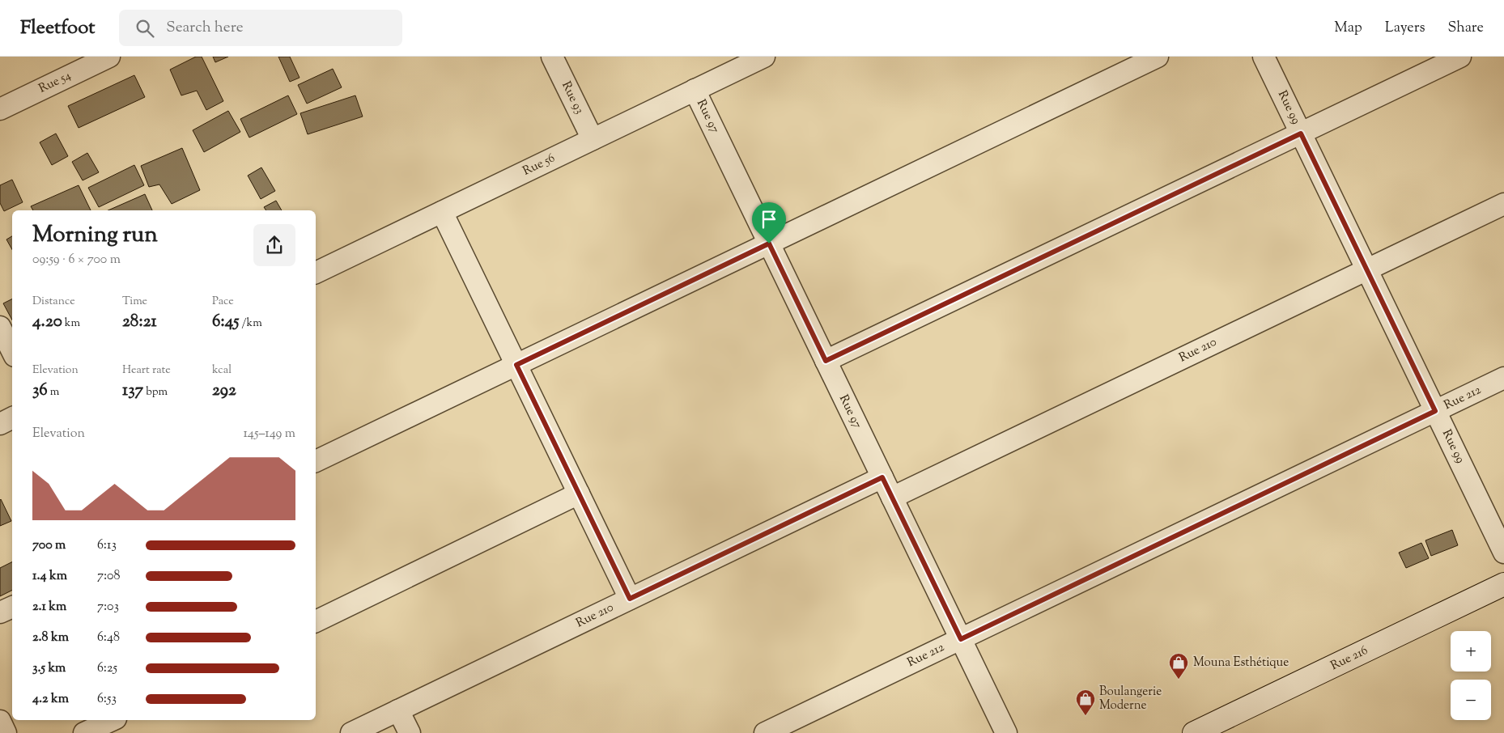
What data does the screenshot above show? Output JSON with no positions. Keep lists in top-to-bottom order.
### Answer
{
  "streets": {
    "street": [
      "Rue 54",
      "Rue 93",
      "Rue 99",
      "Rue 97",
      "Rue 56",
      "Rue 210",
      "Rue 212",
      "Rue 216"
    ]
  },
  "crossings": [
    ["Rue 93", "Rue 56"],
    ["Rue 99", "Rue 210"],
    ["Rue 99", "Rue 212"],
    ["Rue 97", "Rue 56"],
    ["Rue 97", "Rue 210"],
    ["Rue 97", "Rue 212"]
  ],
  "places": {
    "shop": ["Mouna Esthétique", "Boulangerie Moderne"]
  },
  "page": {
    "header": "Fleetfoot",
    "search": "Search here",
    "nav": ["Map", "Layers", "Share"],
    "heading": ["Morning run", "09:59 · 6 × 700 m"],
    "stats": [
      ["Distance", "4.20 km"],
      ["Time", "28:21"],
      ["Pace", "6:45 /km"],
      ["Elevation", "36 m"],
      ["Heart rate", "137 bpm"],
      ["kcal", "292"]
    ],
    "chart": ["Elevation", "145–149 m"],
    "list": [
      {
        "name": "700 m",
        "note": "6:13"
      },
      {
        "name": "1.4 km",
        "note": "7:08"
      },
      {
        "name": "2.1 km",
        "note": "7:03"
      },
      {
        "name": "2.8 km",
        "note": "6:48"
      },
      {
        "name": "3.5 km",
        "note": "6:25"
      },
      {
        "name": "4.2 km",
        "note": "6:53"
      }
    ],
    "map_buttons": ["+", "−"]
  }
}
